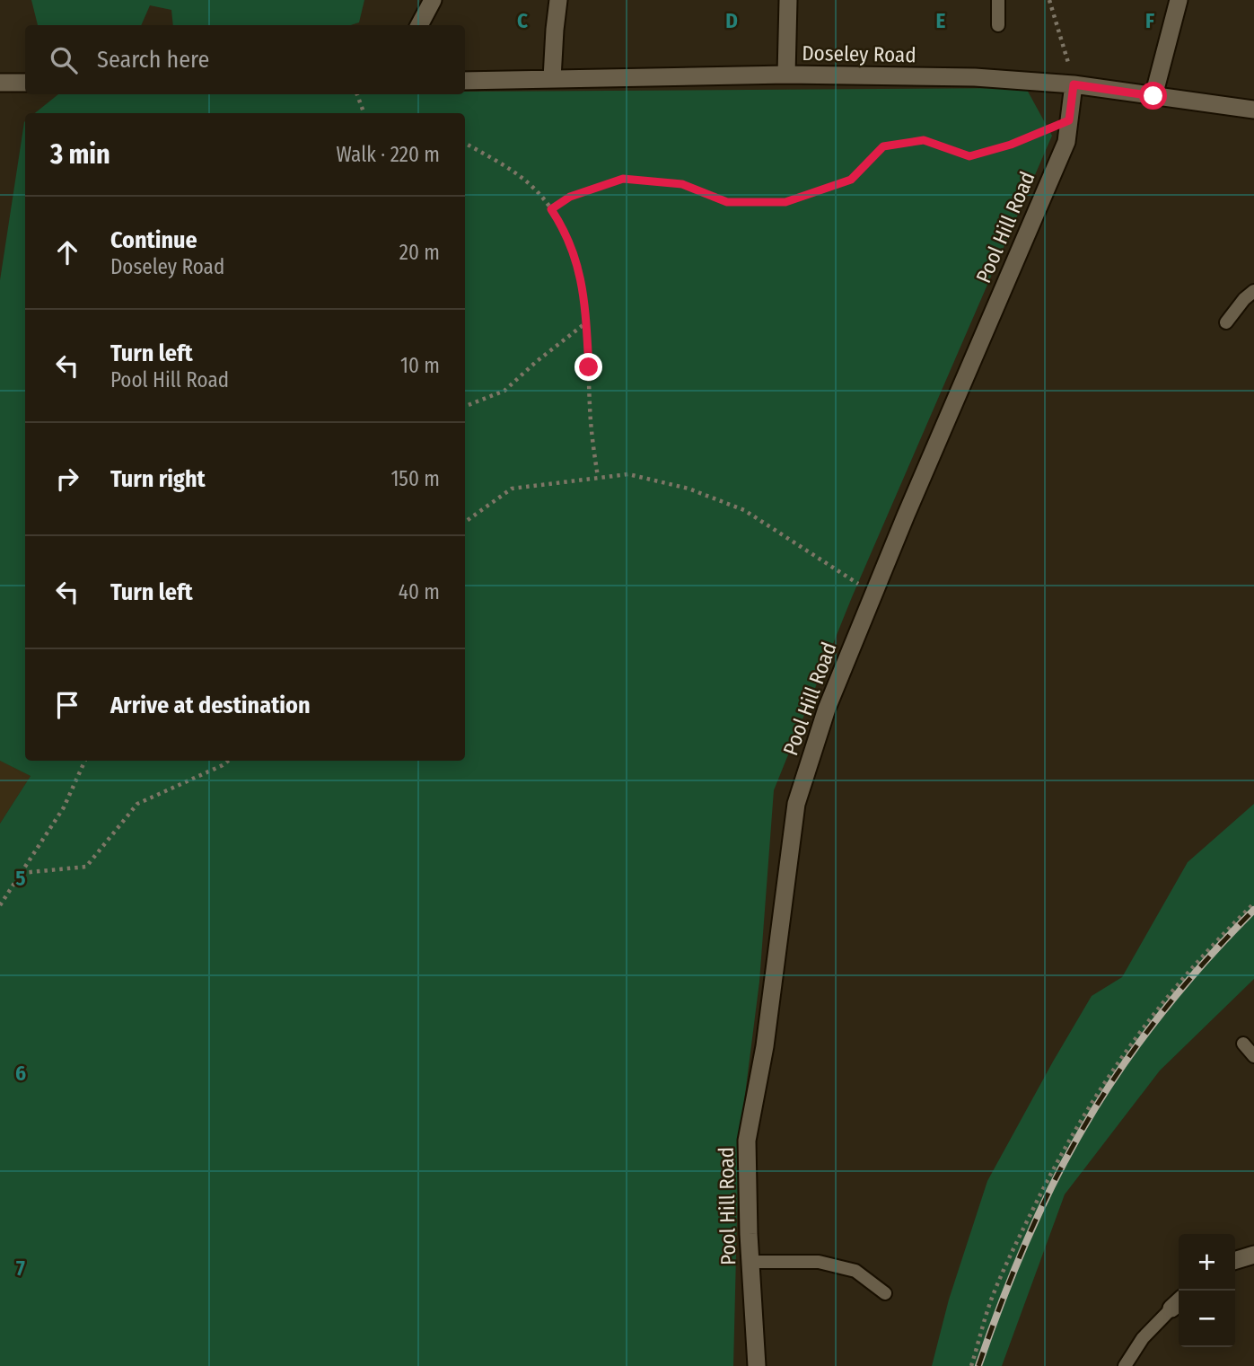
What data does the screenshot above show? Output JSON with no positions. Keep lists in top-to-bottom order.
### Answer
{
  "streets": {
    "street": ["Doseley Road", "Pool Hill Road"]
  },
  "crossings": [
    ["Doseley Road", "Pool Hill Road"]
  ],
  "page": {
    "search": "Search here",
    "heading": ["3 min", "Walk · 220 m"],
    "list": [
      ["Continue", "Doseley Road", "20 m"],
      ["Turn left", "Pool Hill Road", "10 m"],
      ["Turn right", "150 m"],
      ["Turn left", "40 m"],
      "Arrive at destination"
    ],
    "map_buttons": ["+", "−"]
  },
  "grid": {
    "columns": [
      "C",
      "D",
      "E",
      "F"
    ],
    "rows": ["5", "6", "7"]
  }
}
